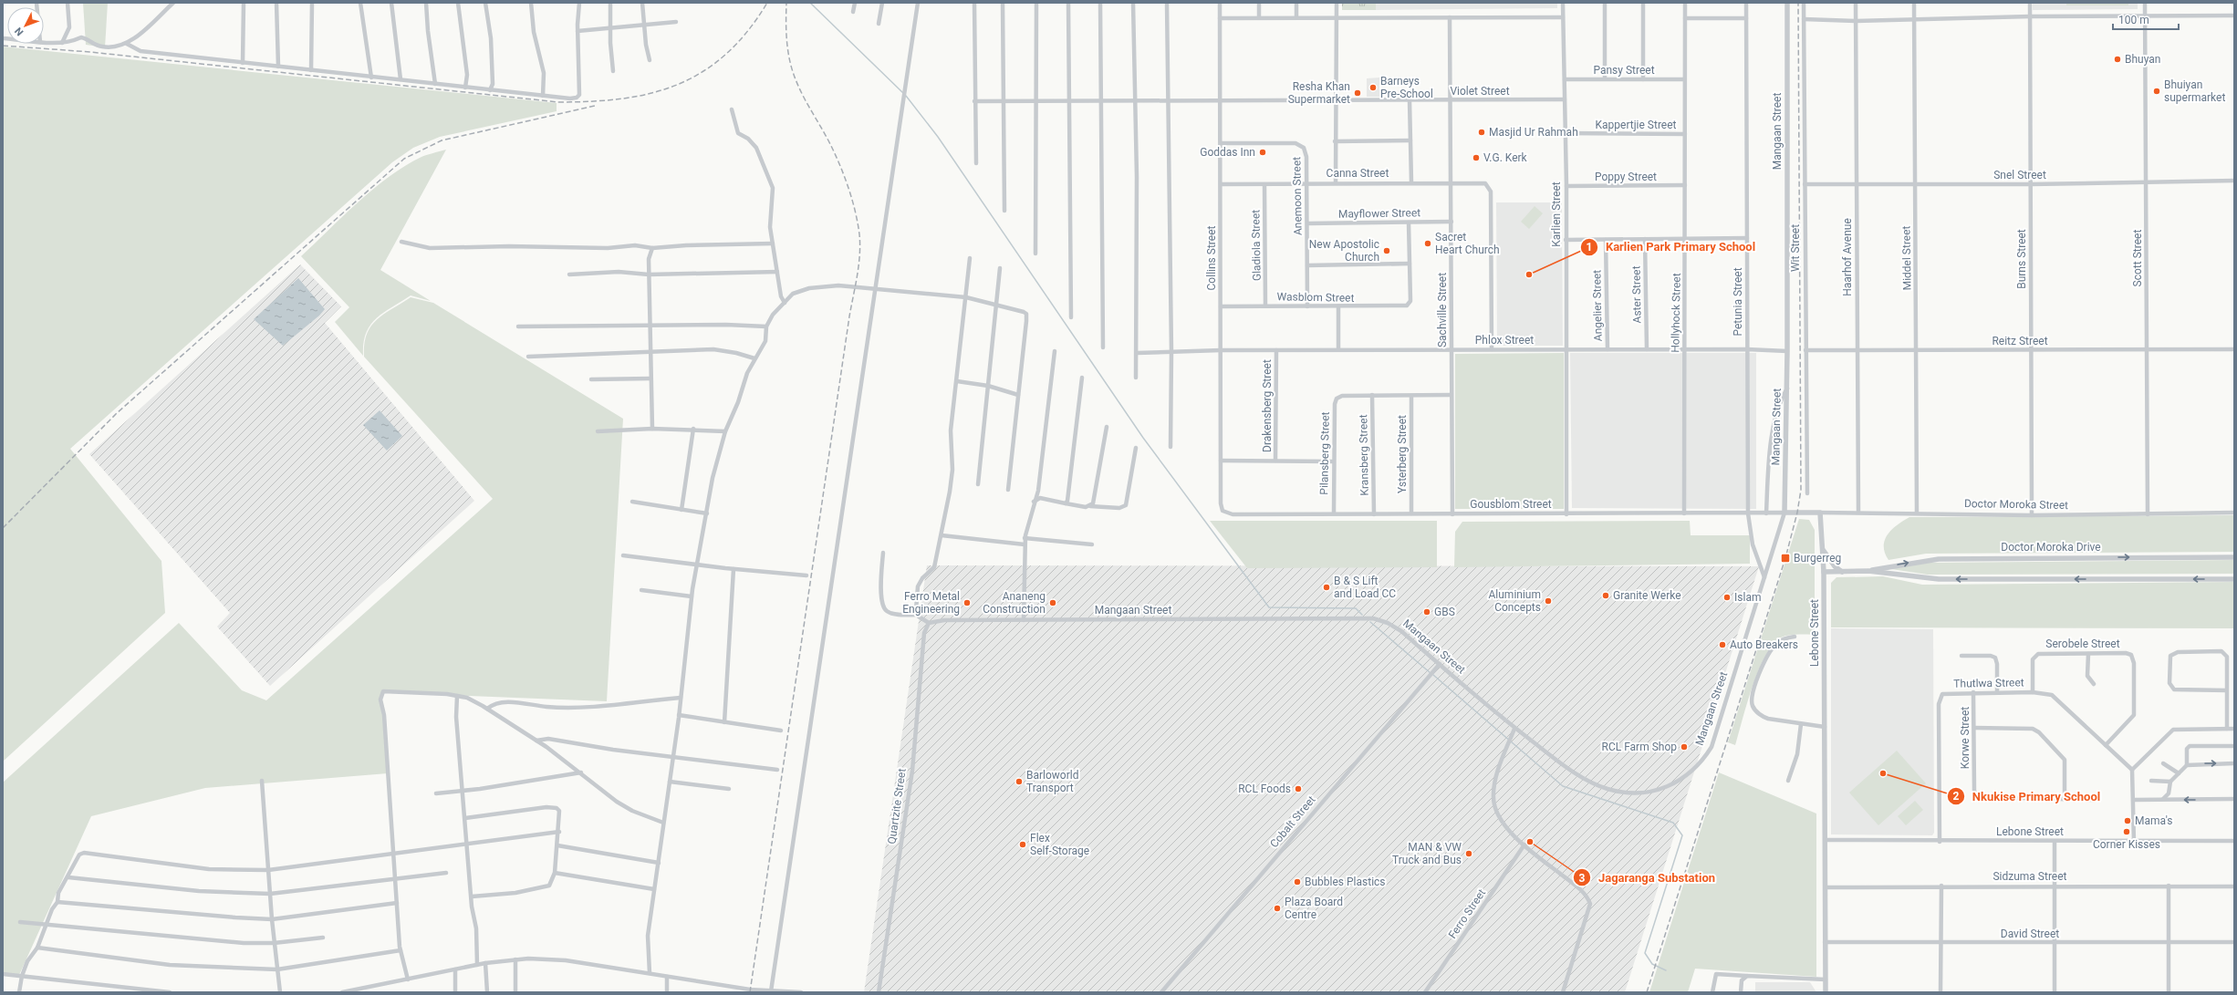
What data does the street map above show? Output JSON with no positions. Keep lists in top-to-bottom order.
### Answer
{
  "streets": {
    "street": [
      "Pansy Street",
      "Violet Street",
      "Kappertjie Street",
      "Mangaan Street",
      "Canna Street",
      "Snel Street",
      "Poppy Street",
      "Anemoon Street",
      "Mayflower Street",
      "Karlien Street",
      "Gladiola Street",
      "Wit Street",
      "Haarhof Avenue",
      "Collins Street",
      "Middel Street",
      "Scott Street",
      "Burns Street",
      "Aster Street",
      "Wasblom Street",
      "Petunia Street",
      "Angelier Street",
      "Sachville Street",
      "Hollyhock Street",
      "Phlox Street",
      "Reitz Street",
      "Drakensberg Street",
      "Pilansberg Street",
      "Ysterberg Street",
      "Kransberg Street",
      "Gousblom Street",
      "Doctor Moroka Street",
      "Doctor Moroka Drive",
      "Lebone Street",
      "Serobele Street",
      "Thutlwa Street",
      "Korwe Street",
      "Quartzite Street",
      "Cobalt Street",
      "Sidzuma Street",
      "Ferro Street",
      "David Street"
    ]
  },
  "crossings": [
    ["Pansy Street", "Karlien Street"],
    ["Pansy Street", "Hollyhock Street"],
    ["Violet Street", "Karlien Street"],
    ["Violet Street", "Collins Street"],
    ["Violet Street", "Sachville Street"],
    ["Kappertjie Street", "Karlien Street"],
    ["Kappertjie Street", "Hollyhock Street"],
    ["Mangaan Street", "Petunia Street"],
    ["Mangaan Street", "Phlox Street"],
    ["Mangaan Street", "Gousblom Street"],
    ["Mangaan Street", "Quartzite Street"],
    ["Mangaan Street", "Cobalt Street"],
    ["Canna Street", "Anemoon Street"],
    ["Canna Street", "Gladiola Street"],
    ["Canna Street", "Collins Street"],
    ["Canna Street", "Sachville Street"],
    ["Canna Street", "Phlox Street"],
    ["Snel Street", "Wit Street"],
    ["Snel Street", "Haarhof Avenue"],
    ["Snel Street", "Middel Street"],
    ["Snel Street", "Scott Street"],
    ["Snel Street", "Burns Street"],
    ["Poppy Street", "Karlien Street"],
    ["Poppy Street", "Hollyhock Street"],
    ["Anemoon Street", "Mayflower Street"],
    ["Anemoon Street", "Collins Street"],
    ["Anemoon Street", "Wasblom Street"],
    ["Mayflower Street", "Sachville Street"],
    ["Karlien Street", "Phlox Street"],
    ["Karlien Street", "Gousblom Street"],
    ["Gladiola Street", "Wasblom Street"],
    ["Wit Street", "Reitz Street"],
    ["Haarhof Avenue", "Reitz Street"],
    ["Haarhof Avenue", "Doctor Moroka Street"],
    ["Collins Street", "Wasblom Street"],
    ["Collins Street", "Phlox Street"],
    ["Collins Street", "Gousblom Street"],
    ["Middel Street", "Reitz Street"],
    ["Middel Street", "Doctor Moroka Street"],
    ["Scott Street", "Reitz Street"],
    ["Scott Street", "Doctor Moroka Street"],
    ["Burns Street", "Reitz Street"],
    ["Burns Street", "Doctor Moroka Street"],
    ["Aster Street", "Phlox Street"],
    ["Petunia Street", "Phlox Street"],
    ["Petunia Street", "Gousblom Street"],
    ["Angelier Street", "Phlox Street"],
    ["Sachville Street", "Phlox Street"],
    ["Sachville Street", "Pilansberg Street"],
    ["Sachville Street", "Gousblom Street"],
    ["Hollyhock Street", "Phlox Street"],
    ["Hollyhock Street", "Gousblom Street"],
    ["Phlox Street", "Drakensberg Street"],
    ["Pilansberg Street", "Ysterberg Street"],
    ["Pilansberg Street", "Kransberg Street"],
    ["Pilansberg Street", "Gousblom Street"],
    ["Ysterberg Street", "Gousblom Street"],
    ["Kransberg Street", "Gousblom Street"],
    ["Gousblom Street", "Doctor Moroka Street"],
    ["Doctor Moroka Street", "Lebone Street"],
    ["Doctor Moroka Drive", "Lebone Street"],
    ["Lebone Street", "Thutlwa Street"],
    ["Lebone Street", "Sidzuma Street"],
    ["Lebone Street", "David Street"],
    ["Serobele Street", "Thutlwa Street"],
    ["Thutlwa Street", "Korwe Street"]
  ],
  "places": {
    "other": [
      "Bhuyan",
      "Barneys Pre-School",
      "Bhuiyan supermarket",
      "Resha Khan Supermarket",
      "Masjid Ur Rahmah",
      "Goddas Inn",
      "V.G. Kerk",
      "Sacret Heart Church",
      "New Apostolic Church",
      "Karlien Park Primary School",
      "B & S Lift and Load CC",
      "Granite Werke",
      "Islam",
      "Aluminium Concepts",
      "Ferro Metal Engineering",
      "Ananeng Construction",
      "GBS",
      "Auto Breakers",
      "RCL Farm Shop",
      "Nkukise Primary School",
      "Barloworld Transport",
      "RCL Foods",
      "Mama's",
      "Corner Kisses",
      "Jagaranga Substation",
      "Flex Self-Storage",
      "MAN & VW Truck and Bus",
      "Bubbles Plastics",
      "Plaza Board Centre"
    ],
    "transit": ["Burgerreg"]
  },
  "scale_bar": "100 m",
  "north": "bottom left"
}
